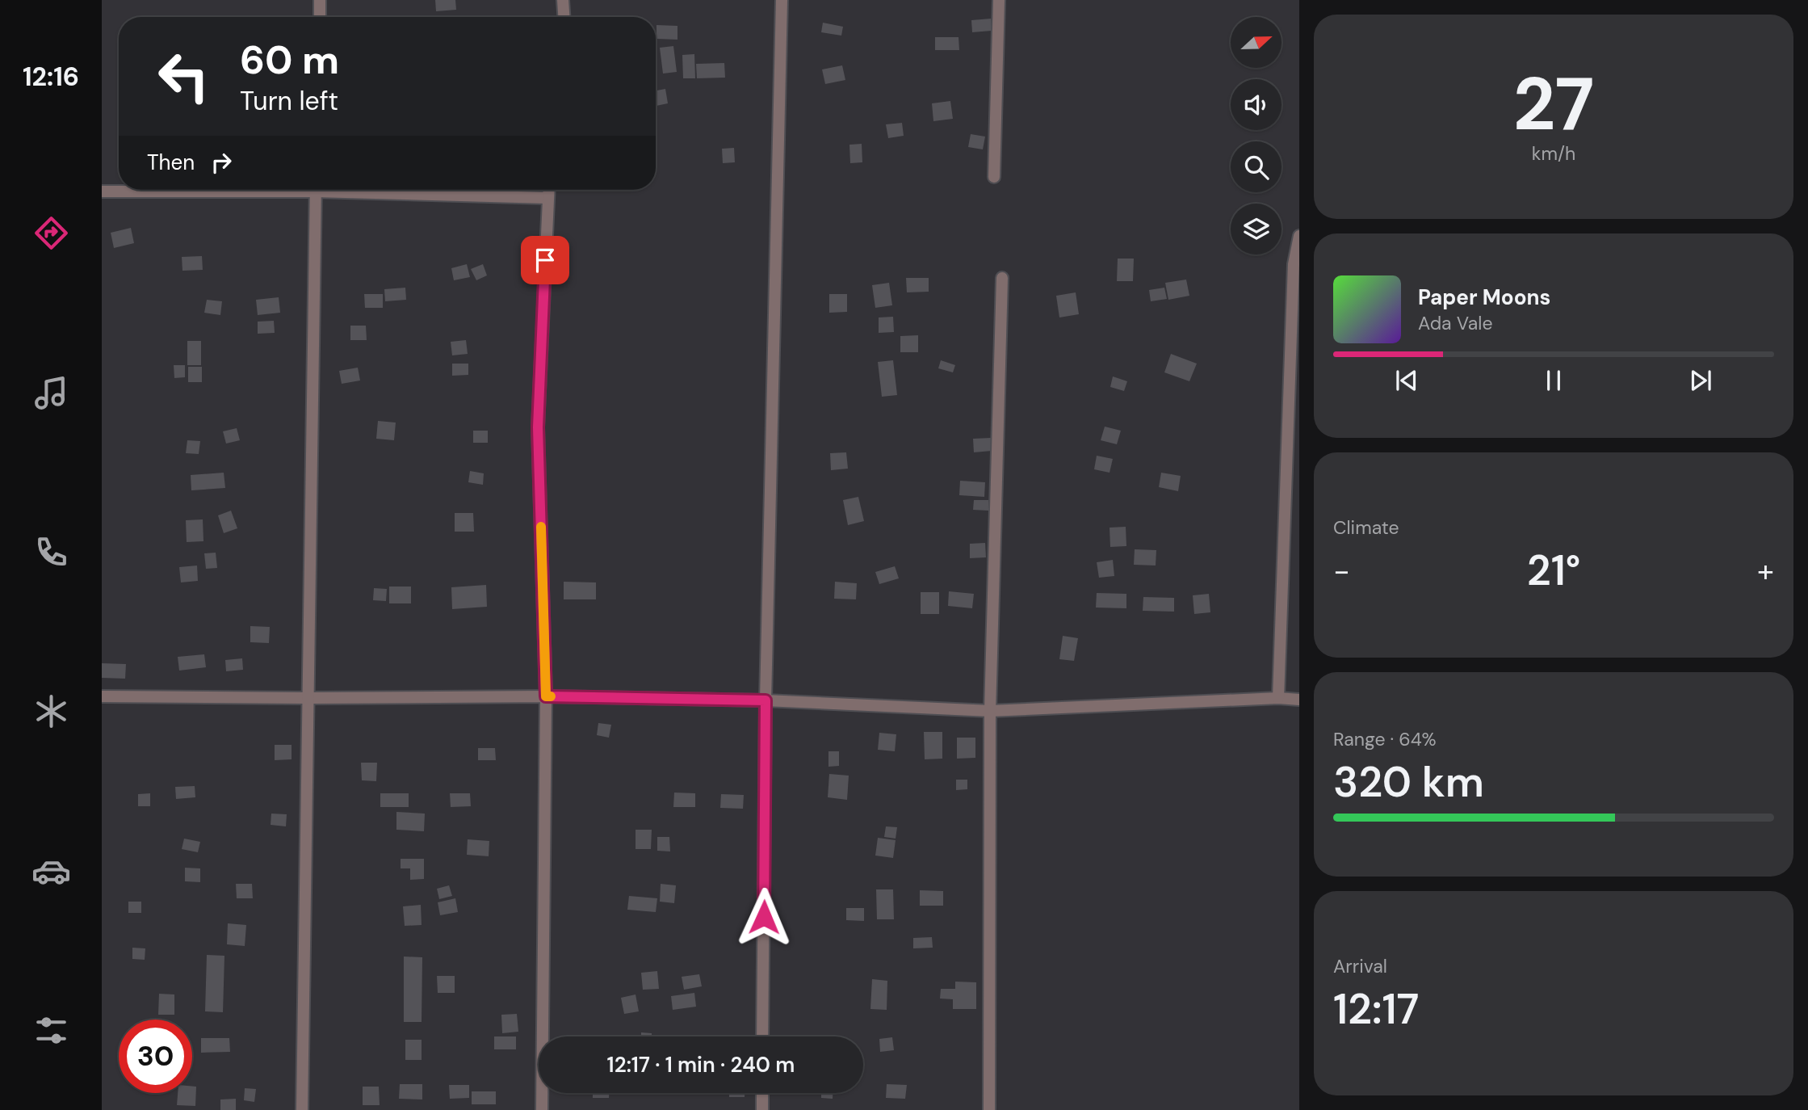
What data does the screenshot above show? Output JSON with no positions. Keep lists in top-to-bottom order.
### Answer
{
  "north": "right",
  "page": {
    "tabs": "12:16",
    "tile": [
      ["27", "km/h"],
      "Climate",
      ["Range · 64%", "320 km"],
      ["Arrival", "12:17"]
    ],
    "turn": ["60 m", "Turn left"],
    "then": "Then",
    "song": ["Paper Moons", "Ada Vale"],
    "heat": ["−", "21°", "+"],
    "limit": "30",
    "trip": "12:17 · 1 min · 240 m"
  }
}
